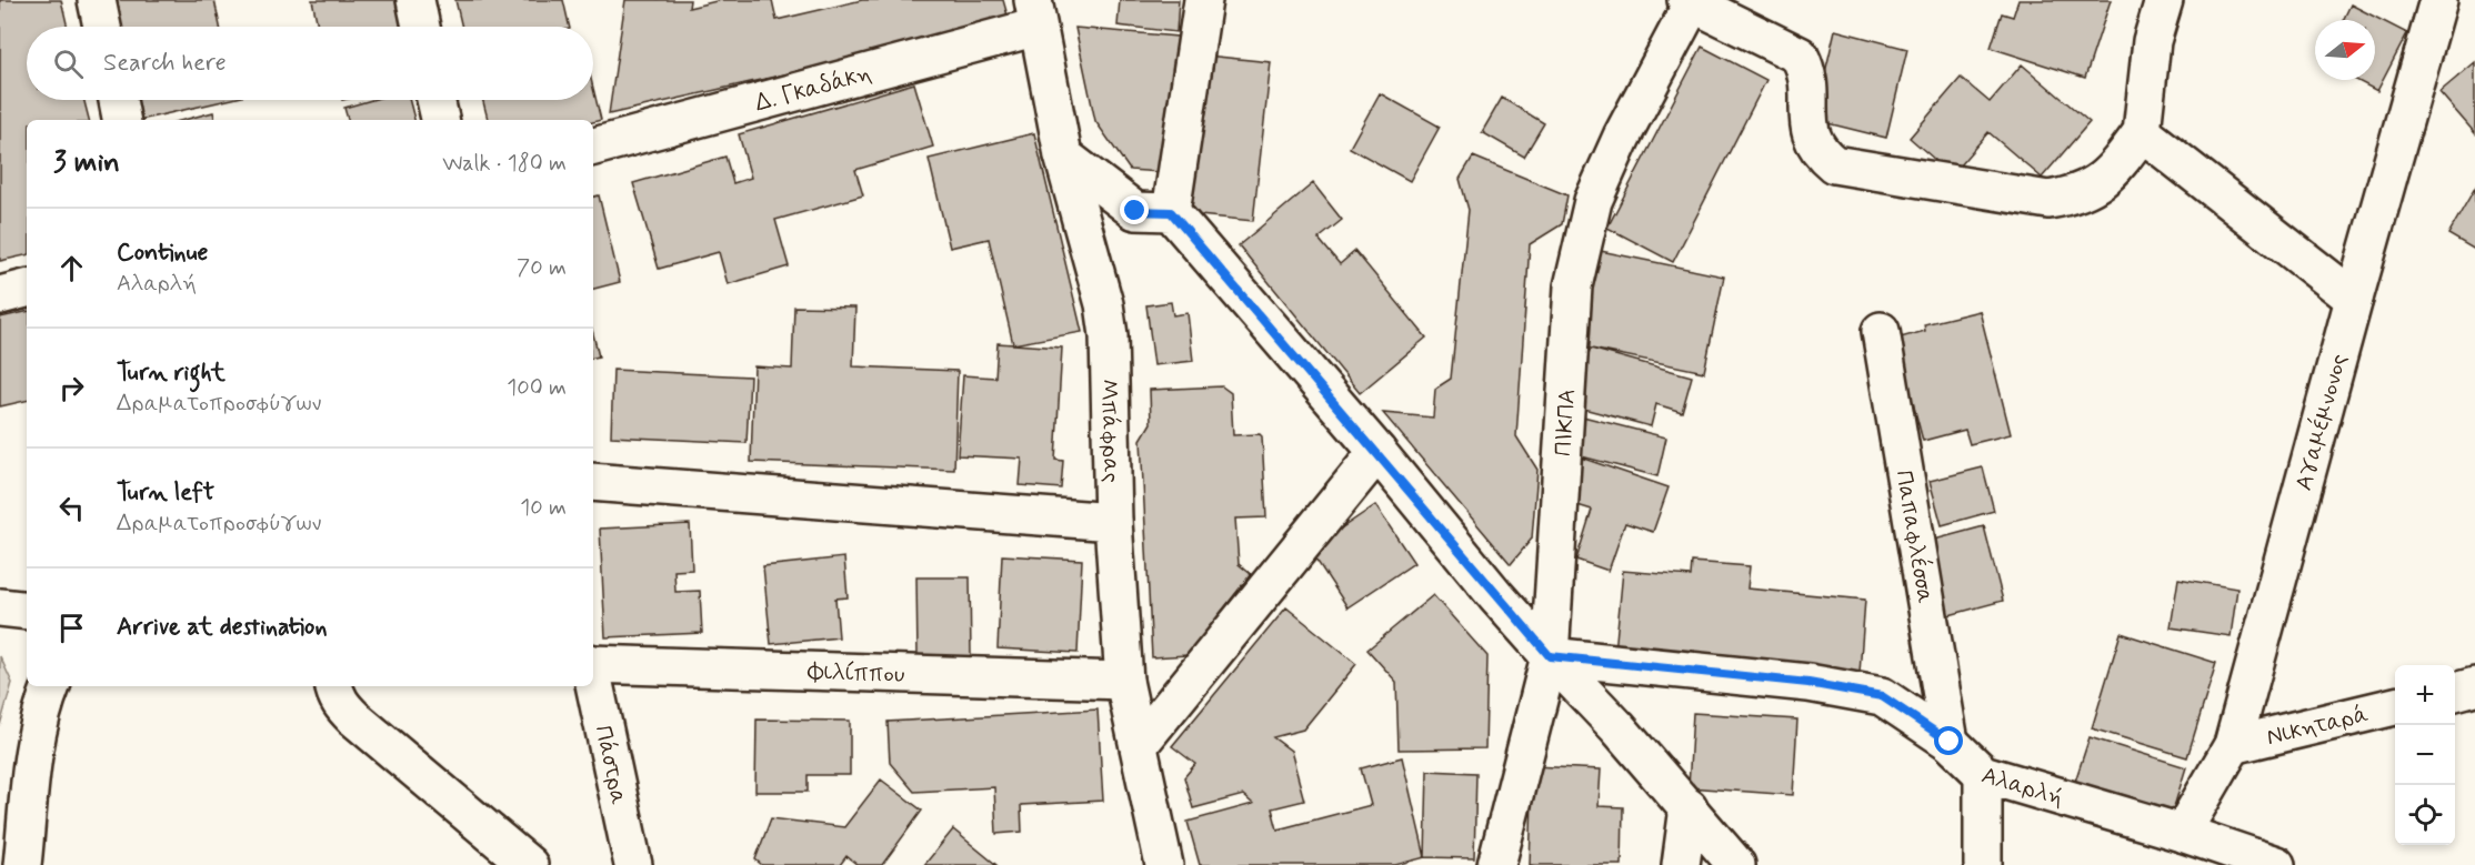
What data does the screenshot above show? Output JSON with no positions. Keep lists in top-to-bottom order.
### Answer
{
  "streets": {
    "street": [
      "Δ. Γκαδάκη",
      "Αγαμέμνονος",
      "ΠΙΚΠΑ",
      "Μπάφρας",
      "Παπαφλέσσα",
      "Φιλίππου",
      "Νικηταρά",
      "Πάστρα",
      "Αλαρλή"
    ]
  },
  "crossings": [
    ["Δ. Γκαδάκη", "Μπάφρας"],
    ["Αγαμέμνονος", "Νικηταρά"],
    ["Αγαμέμνονος", "Αλαρλή"],
    ["ΠΙΚΠΑ", "Αλαρλή"],
    ["Μπάφρας", "Φιλίππου"],
    ["Παπαφλέσσα", "Αλαρλή"]
  ],
  "north": "right",
  "page": {
    "search": "Search here",
    "heading": ["3 min", "Walk · 180 m"],
    "list": [
      ["Continue", "Αλαρλή", "70 m"],
      ["Turn right", "Δραματοπροσφύγων", "100 m"],
      ["Turn left", "Δραματοπροσφύγων", "10 m"],
      "Arrive at destination"
    ],
    "map_buttons": ["+", "−"]
  }
}
